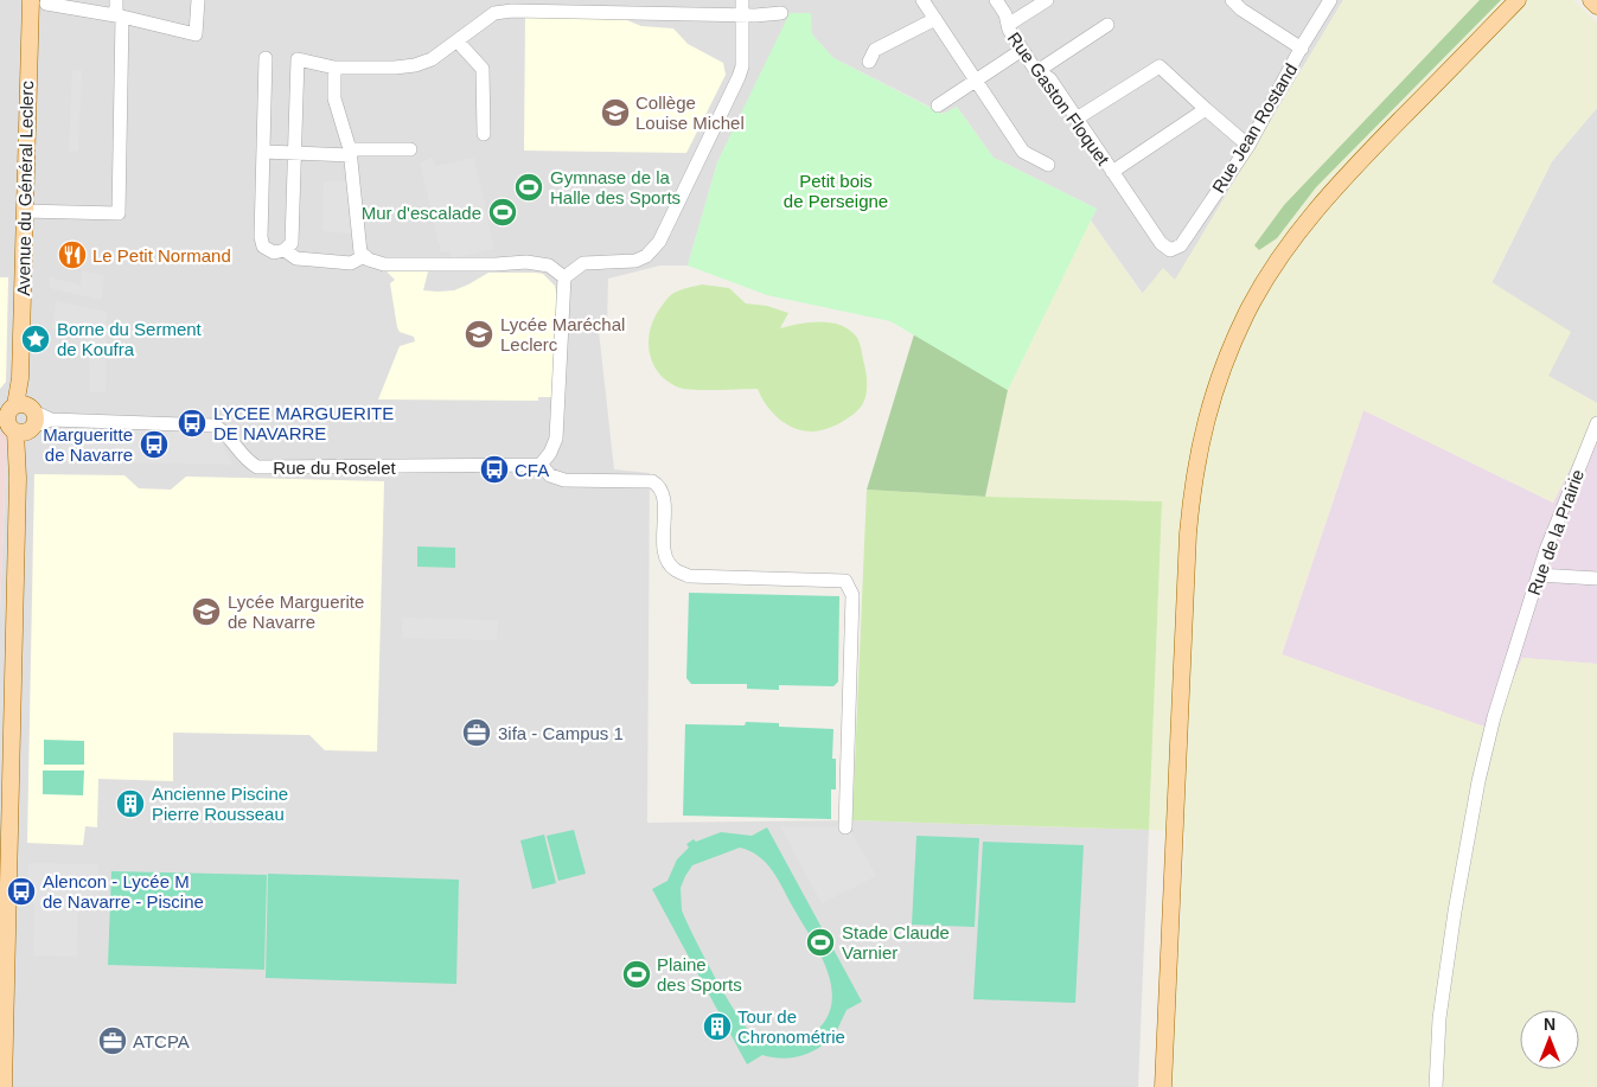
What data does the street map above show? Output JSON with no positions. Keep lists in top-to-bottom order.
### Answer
{
  "streets": {
    "main road": ["Avenue du Général Leclerc"],
    "street": [
      "Rue Gaston Floquet",
      "Rue Jean Rostand",
      "Rue du Roselet",
      "Rue de la Prairie"
    ]
  },
  "crossings": [
    ["Rue Gaston Floquet", "Rue Jean Rostand"],
    ["Avenue du Général Leclerc", "Rue du Roselet"]
  ],
  "parks": ["Petit bois de Perseigne"],
  "places": {
    "school or university": ["Collège Louise Michel", "Lycée Maréchal Leclerc", "Lycée Marguerite de Navarre"],
    "sports": [
      "Gymnase de la Halle des Sports",
      "Mur d'escalade",
      "Stade Claude Varnier",
      "Plaine des Sports"
    ],
    "restaurant": ["Le Petit Normand"],
    "place": ["Borne du Serment de Koufra"],
    "bus stop": [
      "LYCEE MARGUERITE DE NAVARRE",
      "Margueritte de Navarre",
      "CFA",
      "Alencon - Lycée M de Navarre - Piscine"
    ],
    "office": ["3ifa - Campus 1", "ATCPA"],
    "building": ["Ancienne Piscine Pierre Rousseau", "Tour de Chronométrie"]
  },
  "north": "top"
}
